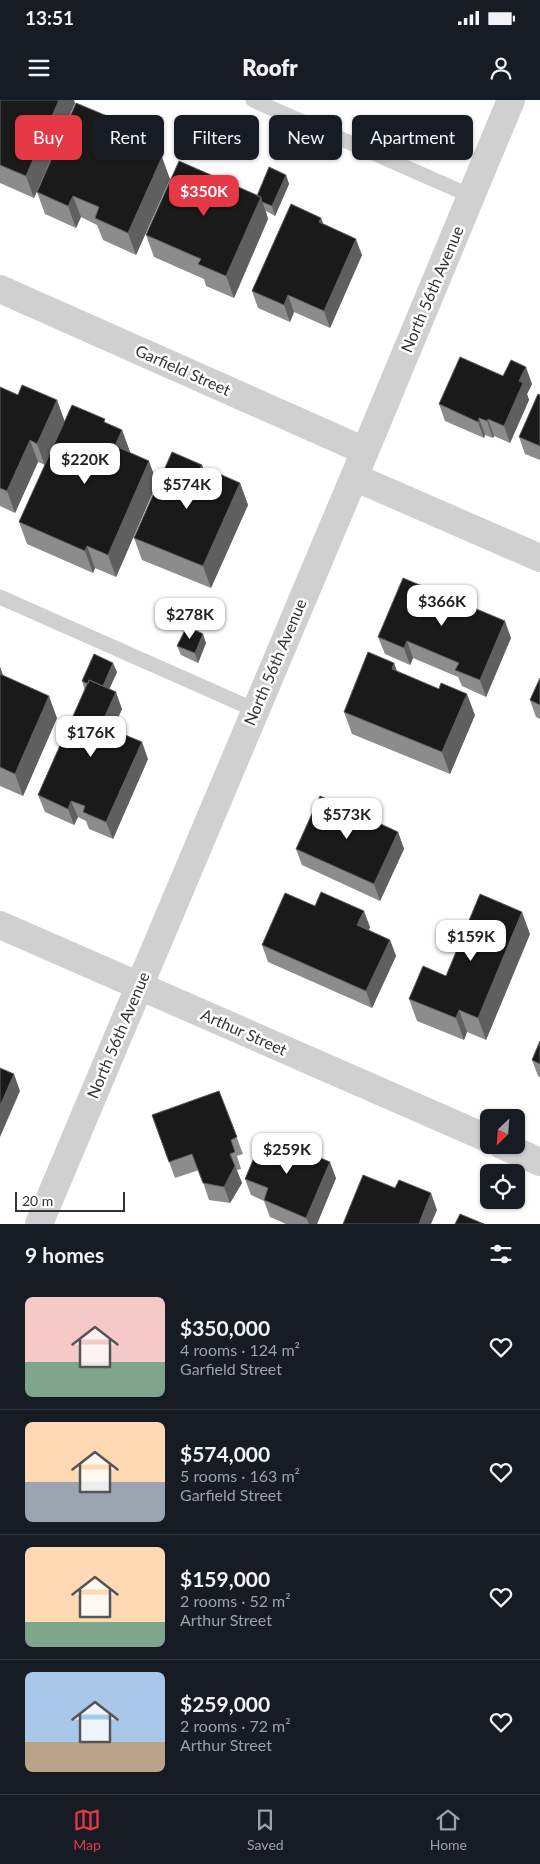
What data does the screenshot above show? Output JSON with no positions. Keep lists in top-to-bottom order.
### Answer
{
  "streets": {
    "street": ["North 56th Avenue", "Garfield Street", "Arthur Street"]
  },
  "crossings": [
    ["North 56th Avenue", "Garfield Street"],
    ["North 56th Avenue", "Arthur Street"]
  ],
  "scale_bar": "20 m",
  "north": "bottom left",
  "page": {
    "status": "13:51",
    "header": "Roofr",
    "chip": [
      "Buy",
      "Rent",
      "Filters",
      "New",
      "Apartment"
    ],
    "price": [
      "$350K",
      "$220K",
      "$574K",
      "$366K",
      "$278K",
      "$176K",
      "$573K",
      "$159K",
      "$259K"
    ],
    "scale": "20 m",
    "heading": "9 homes",
    "list": [
      {
        "name": "$350,000",
        "note": "4 rooms · 124 m² · Garfield Street"
      },
      {
        "name": "$574,000",
        "note": "5 rooms · 163 m² · Garfield Street"
      },
      {
        "name": "$159,000",
        "note": "2 rooms · 52 m² · Arthur Street"
      },
      {
        "name": "$259,000",
        "note": "2 rooms · 72 m² · Arthur Street"
      }
    ],
    "tabs": ["Map", "Saved", "Home"]
  }
}
